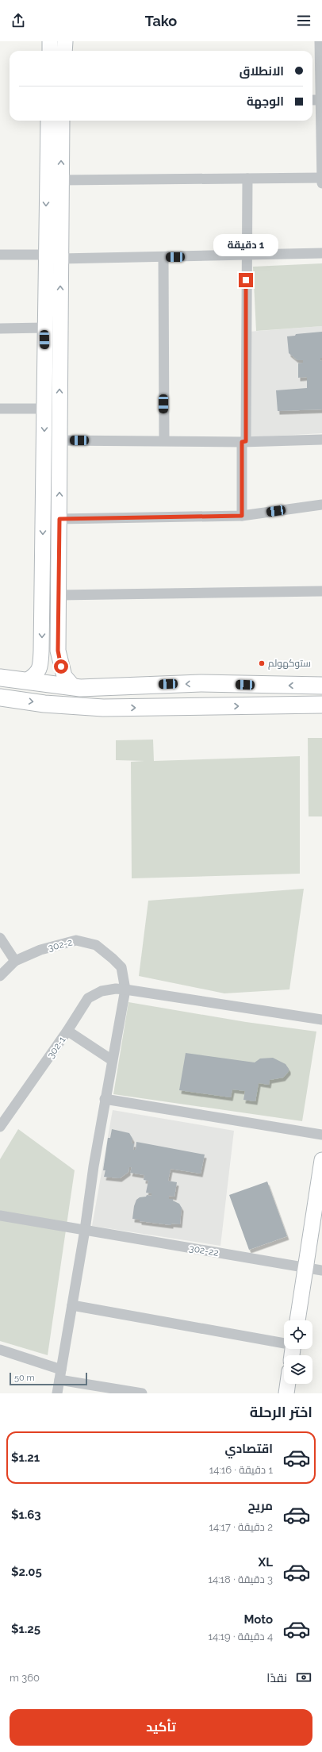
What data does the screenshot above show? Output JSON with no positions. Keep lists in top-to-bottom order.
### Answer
{
  "streets": {
    "street": ["302-2", "302-1", "302-22"]
  },
  "crossings": [
    ["302-2", "302-1"]
  ],
  "places": ["ستوكهولم"],
  "scale_bar": "50 m",
  "page": {
    "header": "Tako",
    "banner": ["الانطلاق", "الوجهة"],
    "bubble": "1 دقيقة",
    "scale": "50 m",
    "heading": "اختر الرحلة",
    "list": [
      {
        "name": "اقتصادي",
        "note": "1 دقيقة · 14:16",
        "value": "$1.21"
      },
      {
        "name": "مريح",
        "note": "2 دقيقة · 14:17",
        "value": "$1.63"
      },
      {
        "name": "XL",
        "note": "3 دقيقة · 14:18",
        "value": "$2.05"
      },
      {
        "name": "Moto",
        "note": "4 دقيقة · 14:19",
        "value": "$1.25"
      }
    ],
    "pay": ["نقدًا", "360 m"],
    "buttons": "تأكيد"
  }
}
